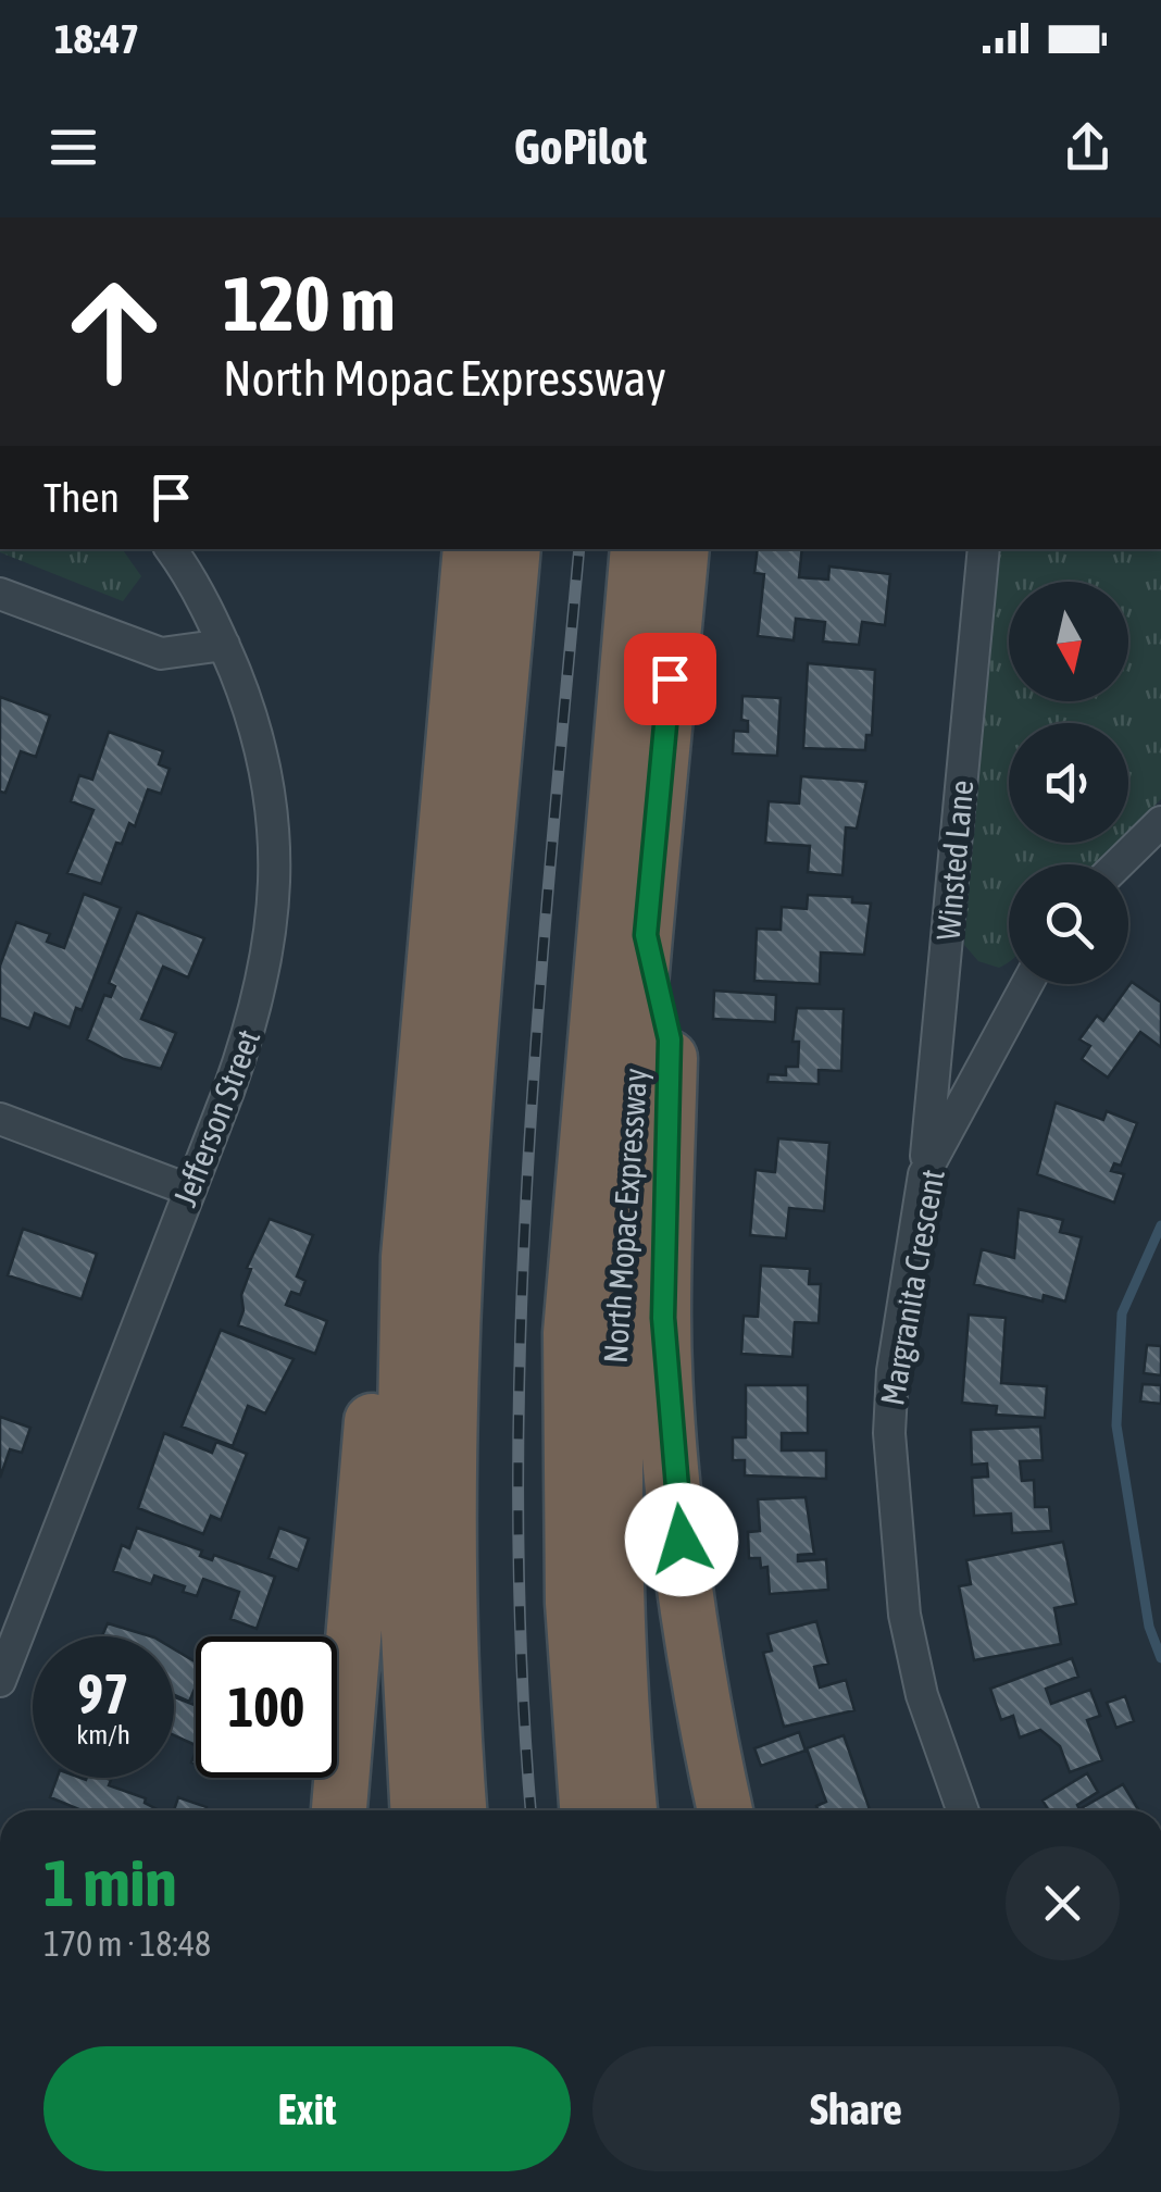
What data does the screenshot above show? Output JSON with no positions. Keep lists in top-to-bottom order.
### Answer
{
  "streets": {
    "highway": ["North Mopac Expressway"],
    "street": ["Winsted Lane", "Jefferson Street", "Margranita Crescent"]
  },
  "crossings": [
    ["Winsted Lane", "Margranita Crescent"]
  ],
  "north": "bottom",
  "page": {
    "status": "18:47",
    "header": "GoPilot",
    "turn": ["120 m", "North Mopac Expressway"],
    "then": "Then",
    "speed": "97 km/h",
    "limit": "100",
    "heading": ["1 min", "170 m · 18:48"],
    "buttons": ["Exit", "Share"]
  }
}
